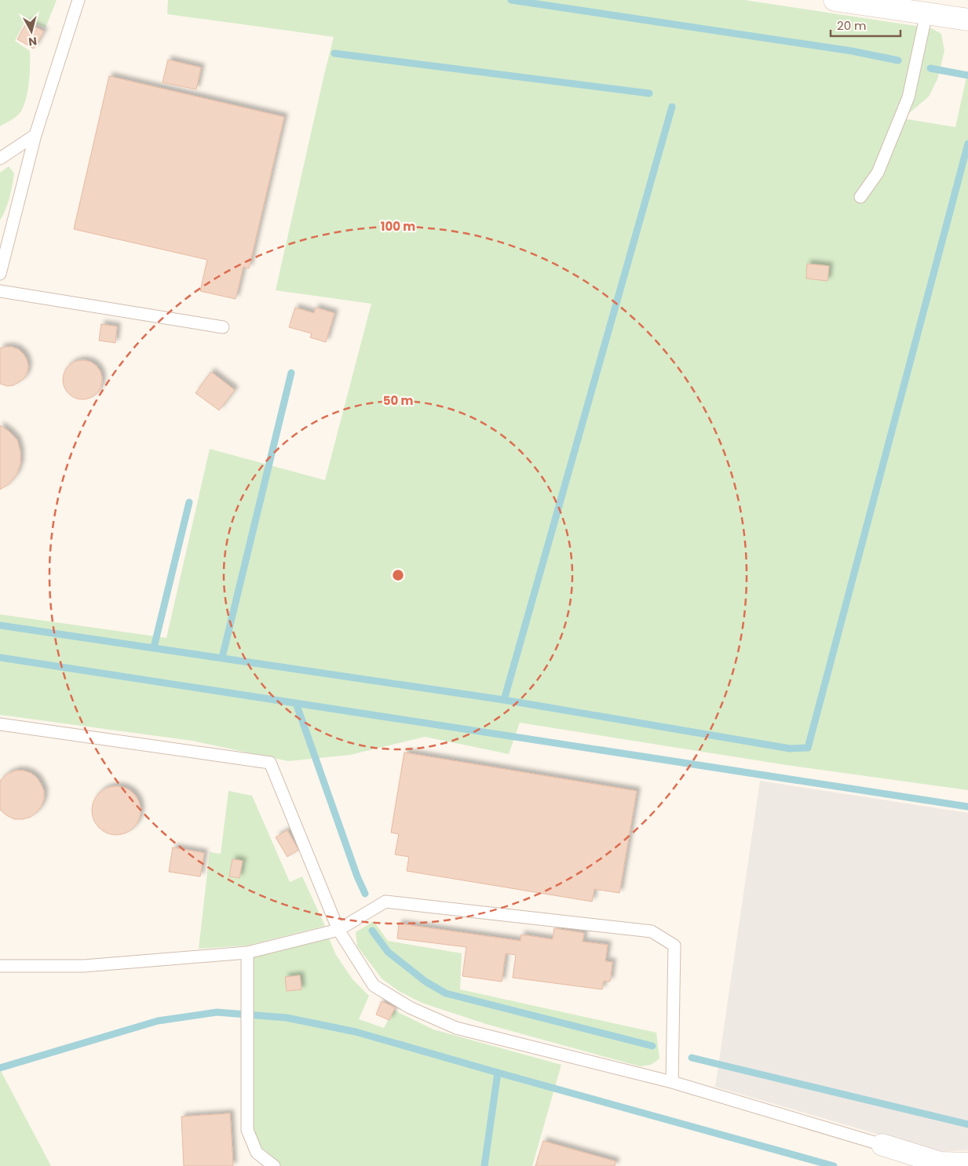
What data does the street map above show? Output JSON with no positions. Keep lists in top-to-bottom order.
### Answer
{
  "scale_bar": "20 m",
  "north": "bottom",
  "rings": ["100 m", "50 m"]
}
